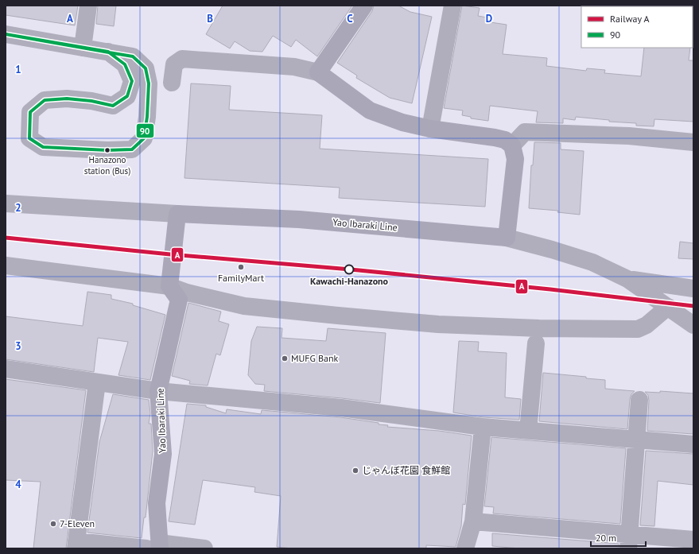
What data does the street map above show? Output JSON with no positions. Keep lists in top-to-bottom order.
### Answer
{
  "streets": {
    "main road": ["Yao Ibaraki Line"]
  },
  "places": [
    "Hanazono station (Bus)",
    "FamilyMart",
    "Kawachi-Hanazono",
    "MUFG Bank",
    "じゃんぼ花園 食鮮館",
    "7-Eleven"
  ],
  "lines": ["transit line 90", "rail line A"],
  "legend": ["Railway A", "90"],
  "scale_bar": "20 m",
  "grid": {
    "columns": [
      "A",
      "B",
      "C",
      "D"
    ],
    "rows": [
      "1",
      "2",
      "3",
      "4"
    ]
  }
}
